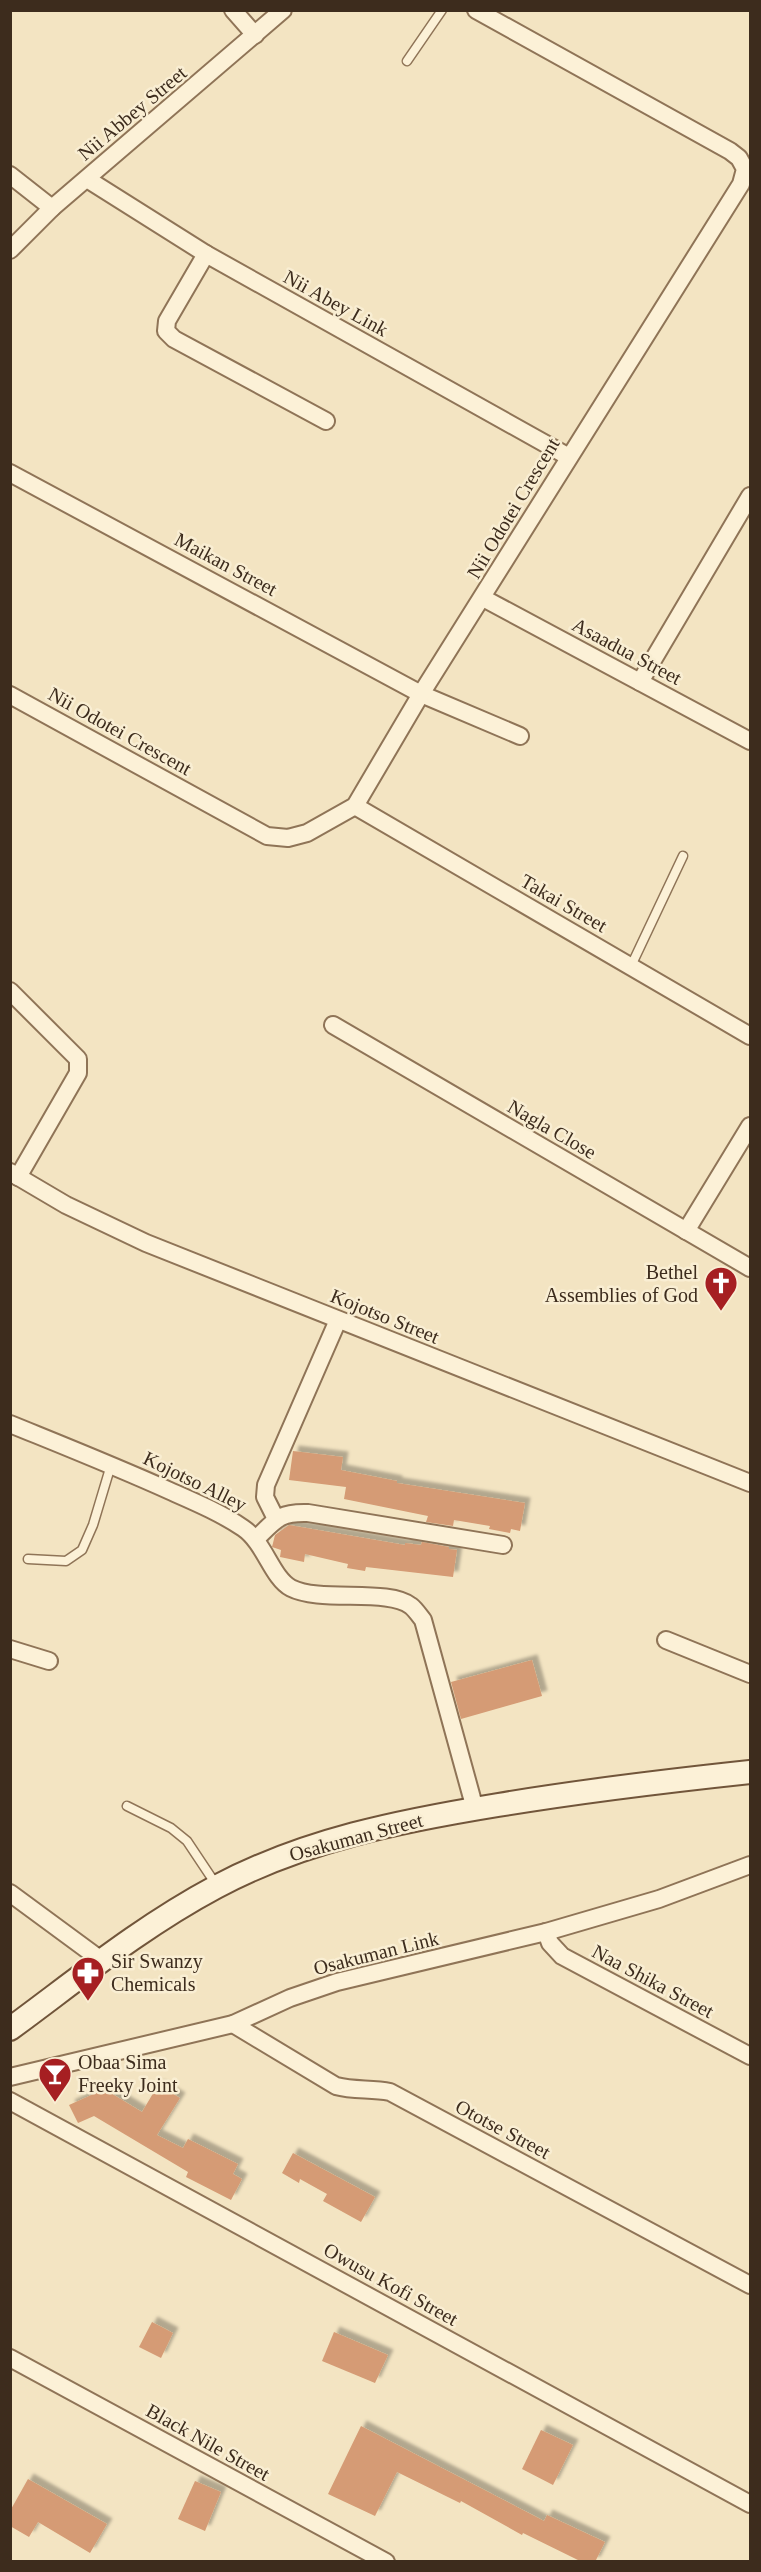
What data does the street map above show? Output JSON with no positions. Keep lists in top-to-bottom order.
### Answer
{
  "streets": {
    "street": [
      "Nii Abbey Street",
      "Nii Abey Link",
      "Nii Odotei Crescent",
      "Maikan Street",
      "Asaadua Street",
      "Takai Street",
      "Nagla Close",
      "Kojotso Street",
      "Kojotso Alley",
      "Osakuman Street",
      "Osakuman Link",
      "Naa Shika Street",
      "Ototse Street",
      "Owusu Kofi Street",
      "Black Nile Street"
    ]
  },
  "crossings": [
    ["Nii Abbey Street", "Nii Abey Link"],
    ["Nii Abey Link", "Nii Odotei Crescent"],
    ["Nii Odotei Crescent", "Maikan Street"],
    ["Nii Odotei Crescent", "Asaadua Street"],
    ["Nii Odotei Crescent", "Takai Street"],
    ["Kojotso Alley", "Osakuman Street"],
    ["Osakuman Link", "Naa Shika Street"],
    ["Osakuman Link", "Ototse Street"]
  ],
  "places": {
    "church": ["Bethel Assemblies of God"],
    "pharmacy": ["Sir Swanzy Chemicals"],
    "bar": ["Obaa Sima Freeky Joint"]
  }
}
